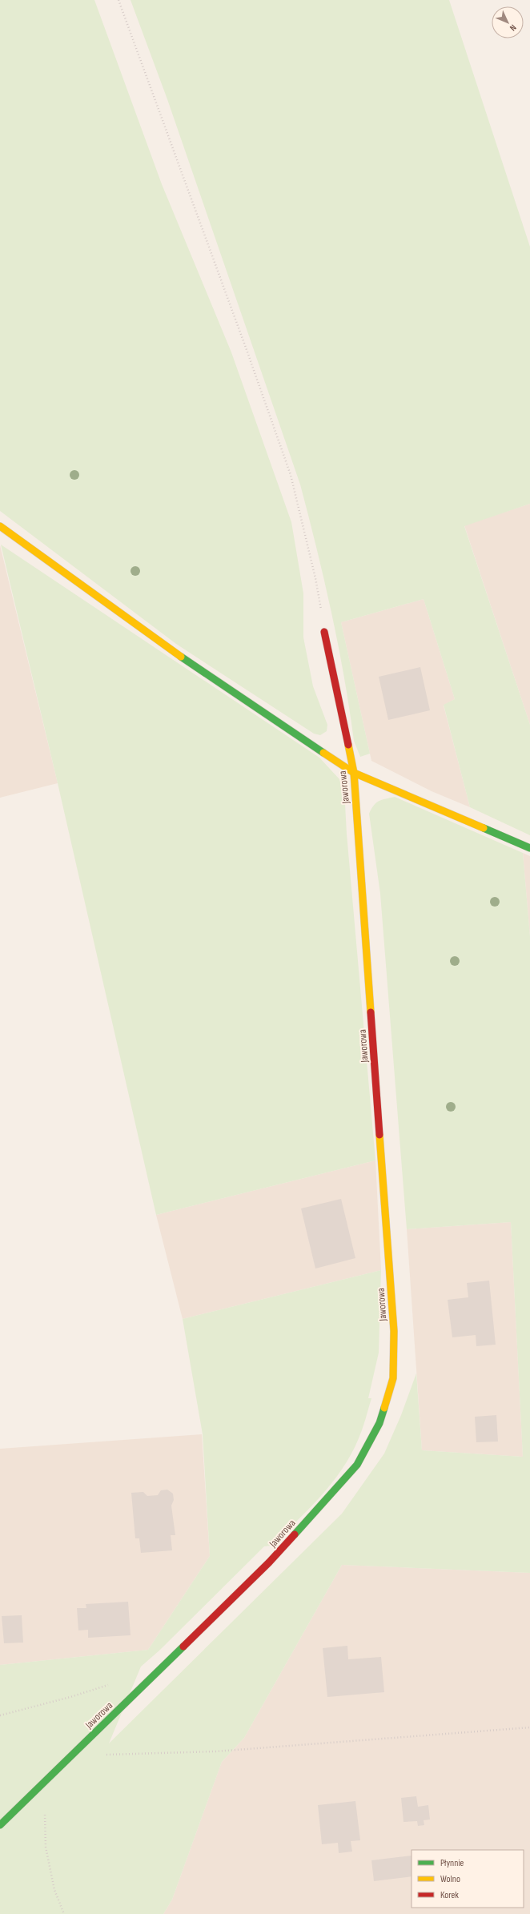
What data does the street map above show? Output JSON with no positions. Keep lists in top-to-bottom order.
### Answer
{
  "streets": {
    "street": ["Jaworowa"]
  },
  "legend": ["Płynnie", "Wolno", "Korek"],
  "north": "bottom right"
}
